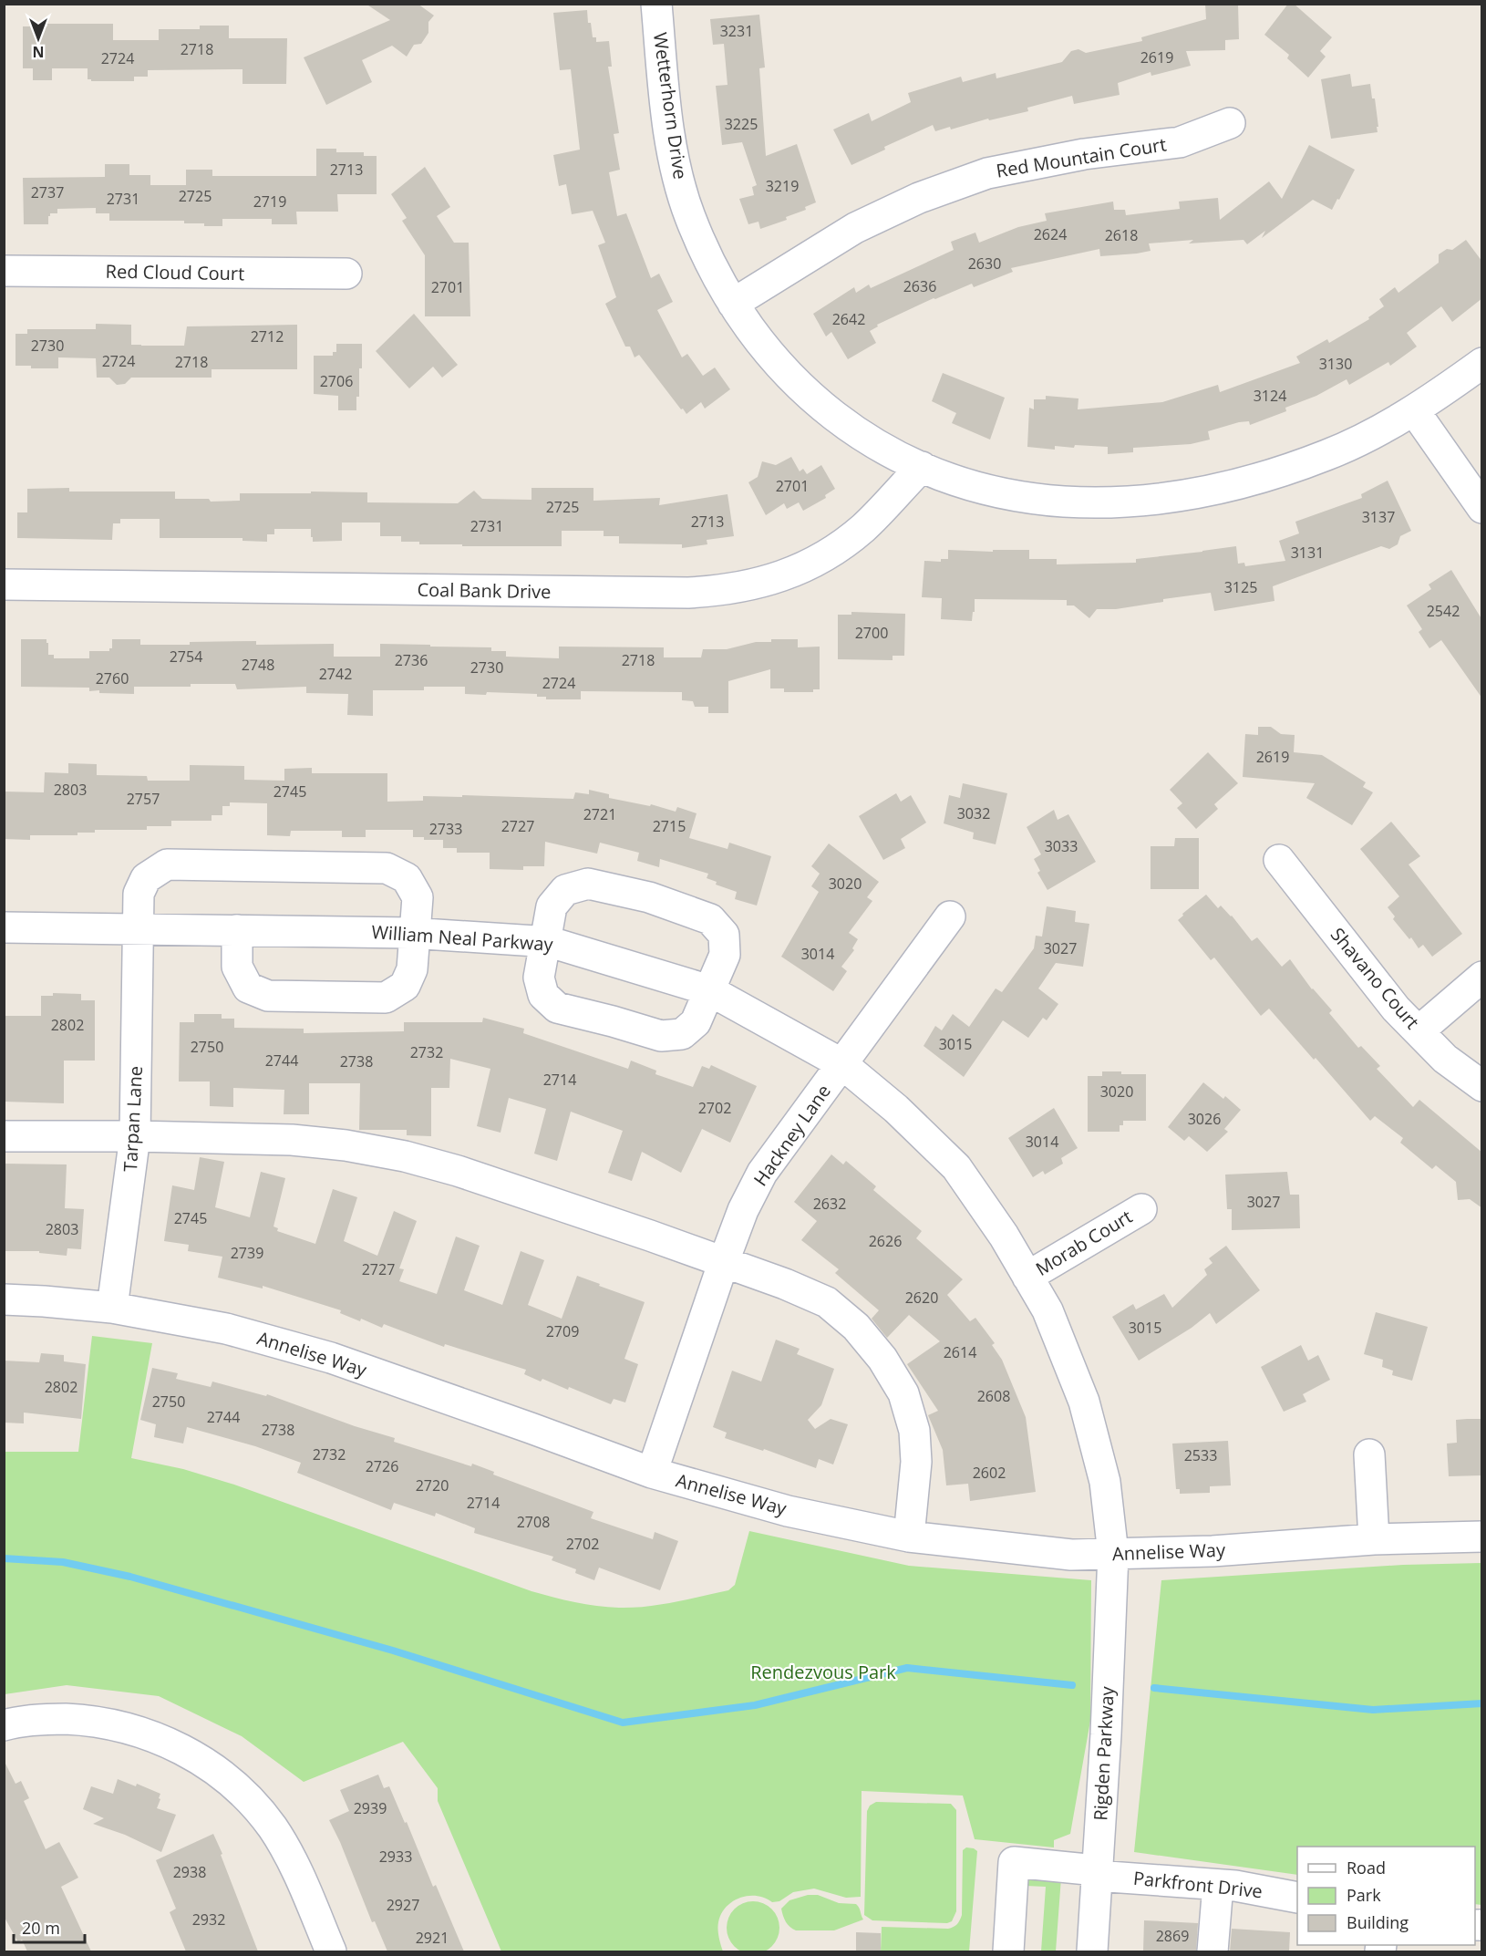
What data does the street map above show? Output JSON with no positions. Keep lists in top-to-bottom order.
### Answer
{
  "streets": {
    "street": [
      "Wetterhorn Drive",
      "Red Mountain Court",
      "Red Cloud Court",
      "Coal Bank Drive",
      "William Neal Parkway",
      "Shavano Court",
      "Tarpan Lane",
      "Hackney Lane",
      "Morab Court",
      "Annelise Way",
      "Rigden Parkway",
      "Parkfront Drive"
    ]
  },
  "crossings": [
    ["Wetterhorn Drive", "Red Mountain Court"],
    ["Wetterhorn Drive", "Coal Bank Drive"],
    ["William Neal Parkway", "Tarpan Lane"],
    ["William Neal Parkway", "Hackney Lane"],
    ["William Neal Parkway", "Morab Court"],
    ["William Neal Parkway", "Annelise Way"],
    ["William Neal Parkway", "Rigden Parkway"],
    ["Tarpan Lane", "Annelise Way"],
    ["Hackney Lane", "Annelise Way"],
    ["Annelise Way", "Rigden Parkway"],
    ["Rigden Parkway", "Parkfront Drive"]
  ],
  "parks": ["Rendezvous Park"],
  "house_numbers": [
    "3231",
    "2718",
    "2619",
    "2724",
    "3225",
    "2713",
    "3219",
    "2737",
    "2725",
    "2731",
    "2719",
    "2624",
    "2618",
    "2630",
    "2636",
    "2701",
    "2642",
    "2712",
    "2730",
    "2724",
    "2718",
    "3130",
    "2706",
    "3124",
    "2701",
    "2725",
    "3137",
    "2713",
    "2731",
    "3131",
    "3125",
    "2542",
    "2700",
    "2754",
    "2736",
    "2718",
    "2748",
    "2730",
    "2742",
    "2760",
    "2724",
    "2619",
    "2803",
    "2745",
    "2757",
    "3032",
    "2721",
    "2727",
    "2715",
    "2733",
    "3033",
    "3020",
    "3027",
    "3014",
    "2802",
    "3015",
    "2750",
    "2732",
    "2744",
    "2738",
    "2714",
    "3020",
    "2702",
    "3026",
    "3014",
    "3027",
    "2632",
    "2745",
    "2803",
    "2626",
    "2739",
    "2727",
    "2620",
    "3015",
    "2709",
    "2614",
    "2802",
    "2608",
    "2750",
    "2744",
    "2738",
    "2732",
    "2533",
    "2726",
    "2602",
    "2720",
    "2714",
    "2708",
    "2702",
    "2939",
    "2933",
    "2938",
    "2927",
    "2932",
    "2869",
    "2921"
  ],
  "legend": ["Road", "Park", "Building"],
  "scale_bar": "20 m",
  "north": "bottom"
}
